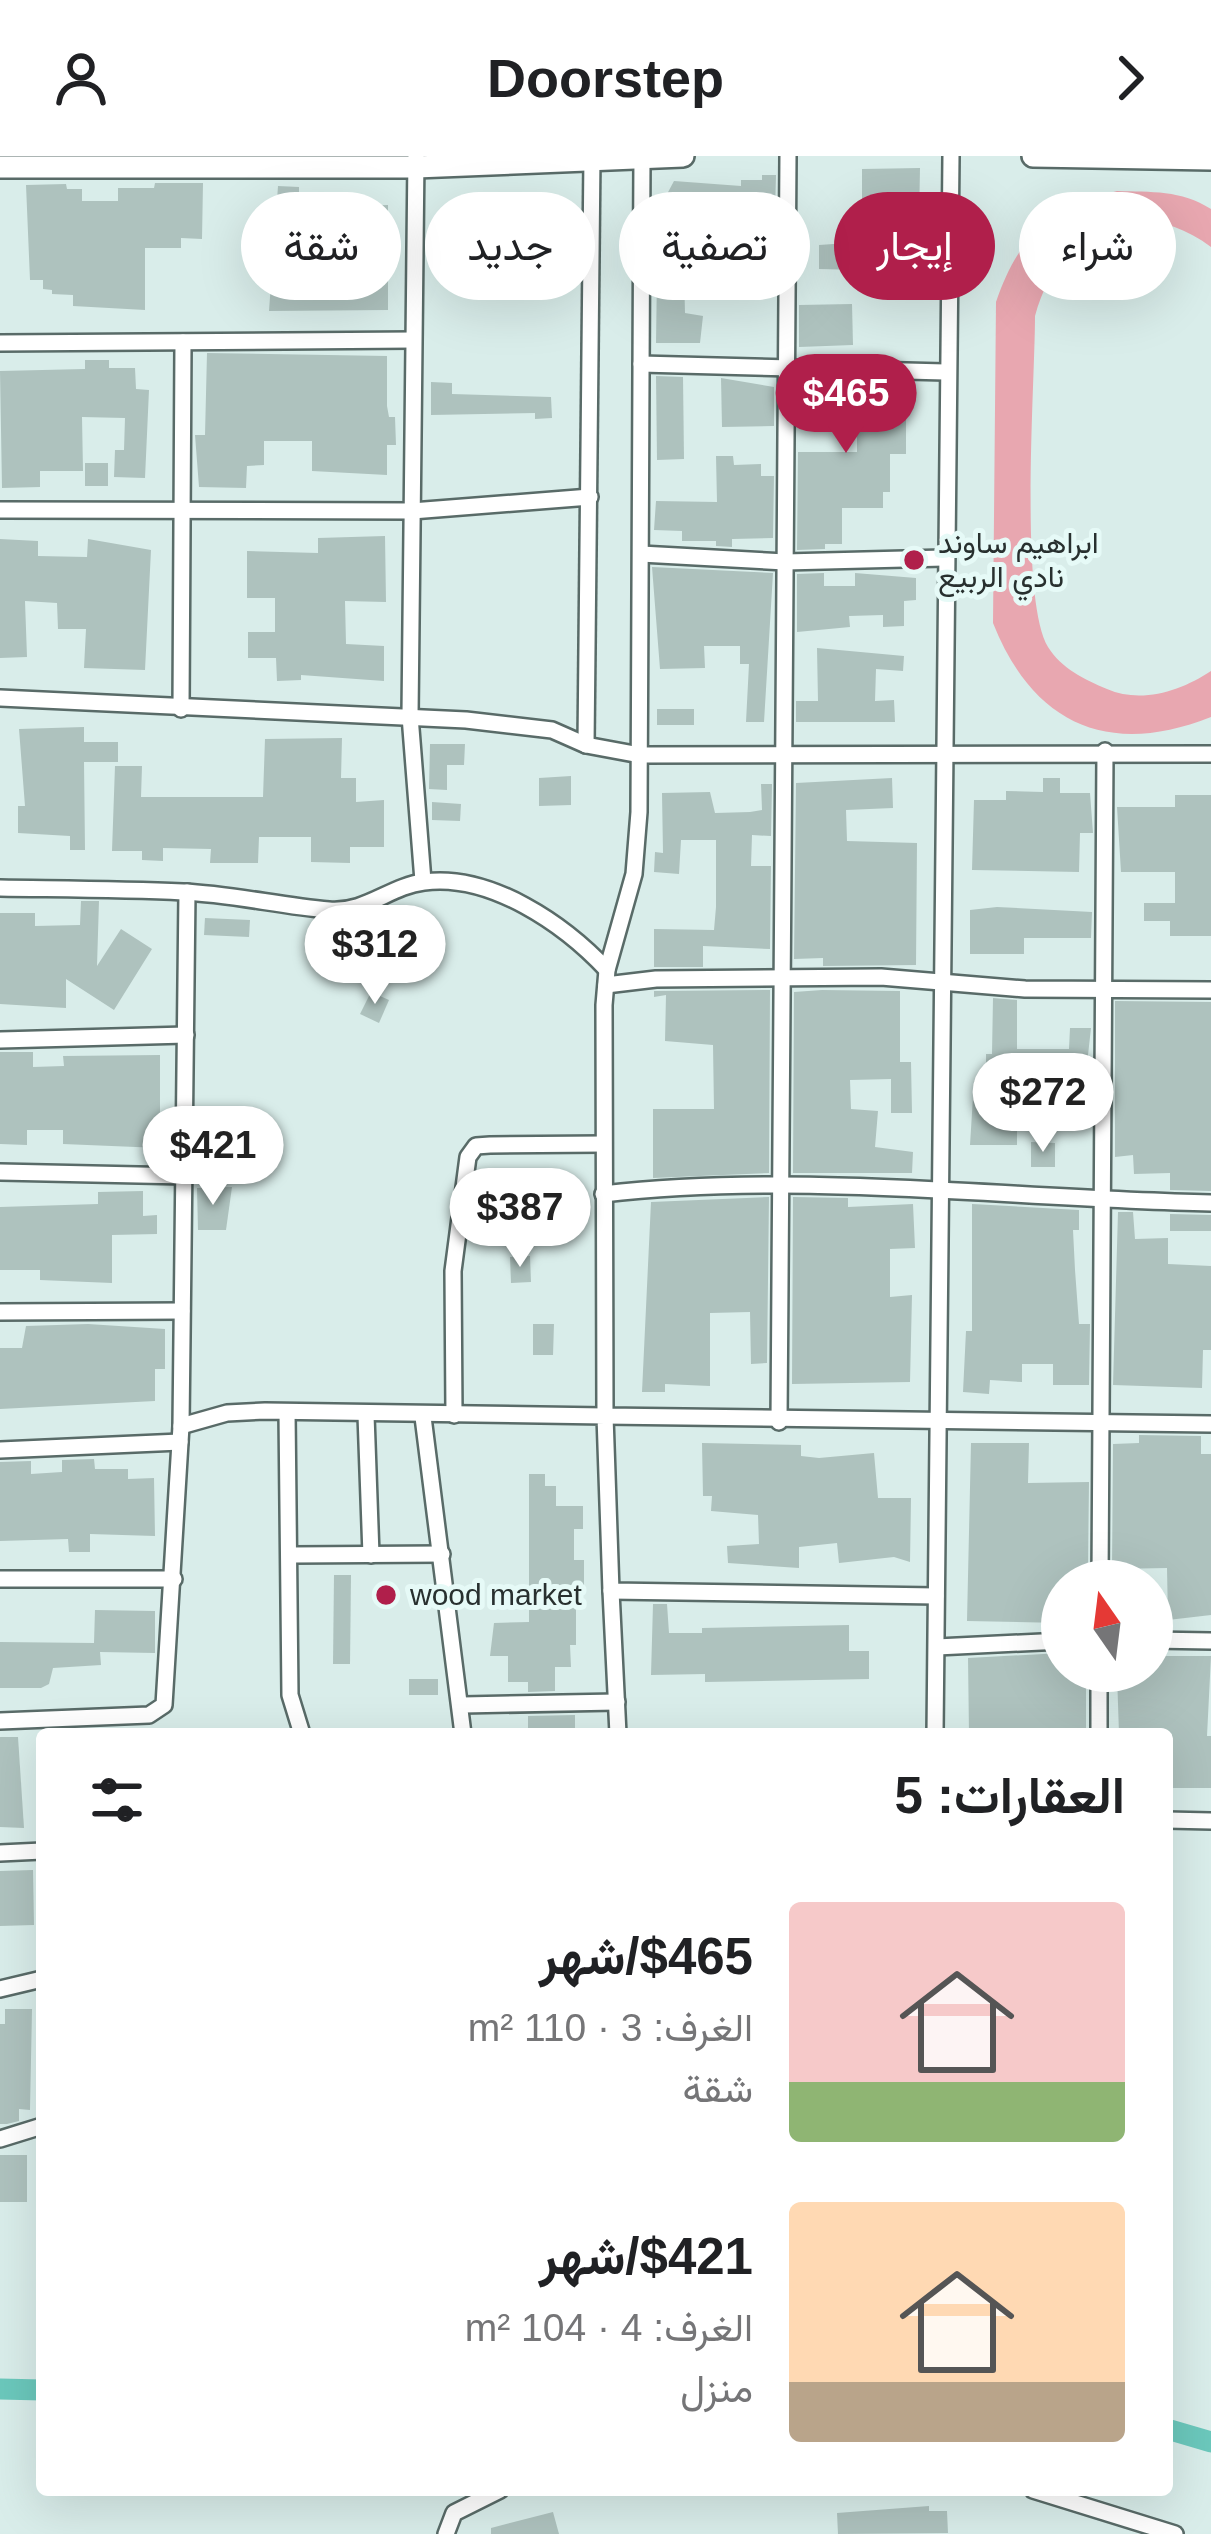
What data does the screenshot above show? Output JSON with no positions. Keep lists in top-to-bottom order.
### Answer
{
  "places": ["ابراهيم ساوند نادي الربيع", "wood market"],
  "north": "top",
  "page": {
    "header": "Doorstep",
    "chip": [
      "شراء",
      "إيجار",
      "تصفية",
      "جديد",
      "شقة"
    ],
    "price": [
      "$465",
      "$312",
      "$272",
      "$421",
      "$387"
    ],
    "heading": "العقارات: 5",
    "list": [
      {
        "name": "$465/شهر",
        "note": "الغرف: 3 · 110 m² · شقة"
      },
      {
        "name": "$421/شهر",
        "note": "الغرف: 4 · 104 m² · منزل"
      }
    ]
  }
}
